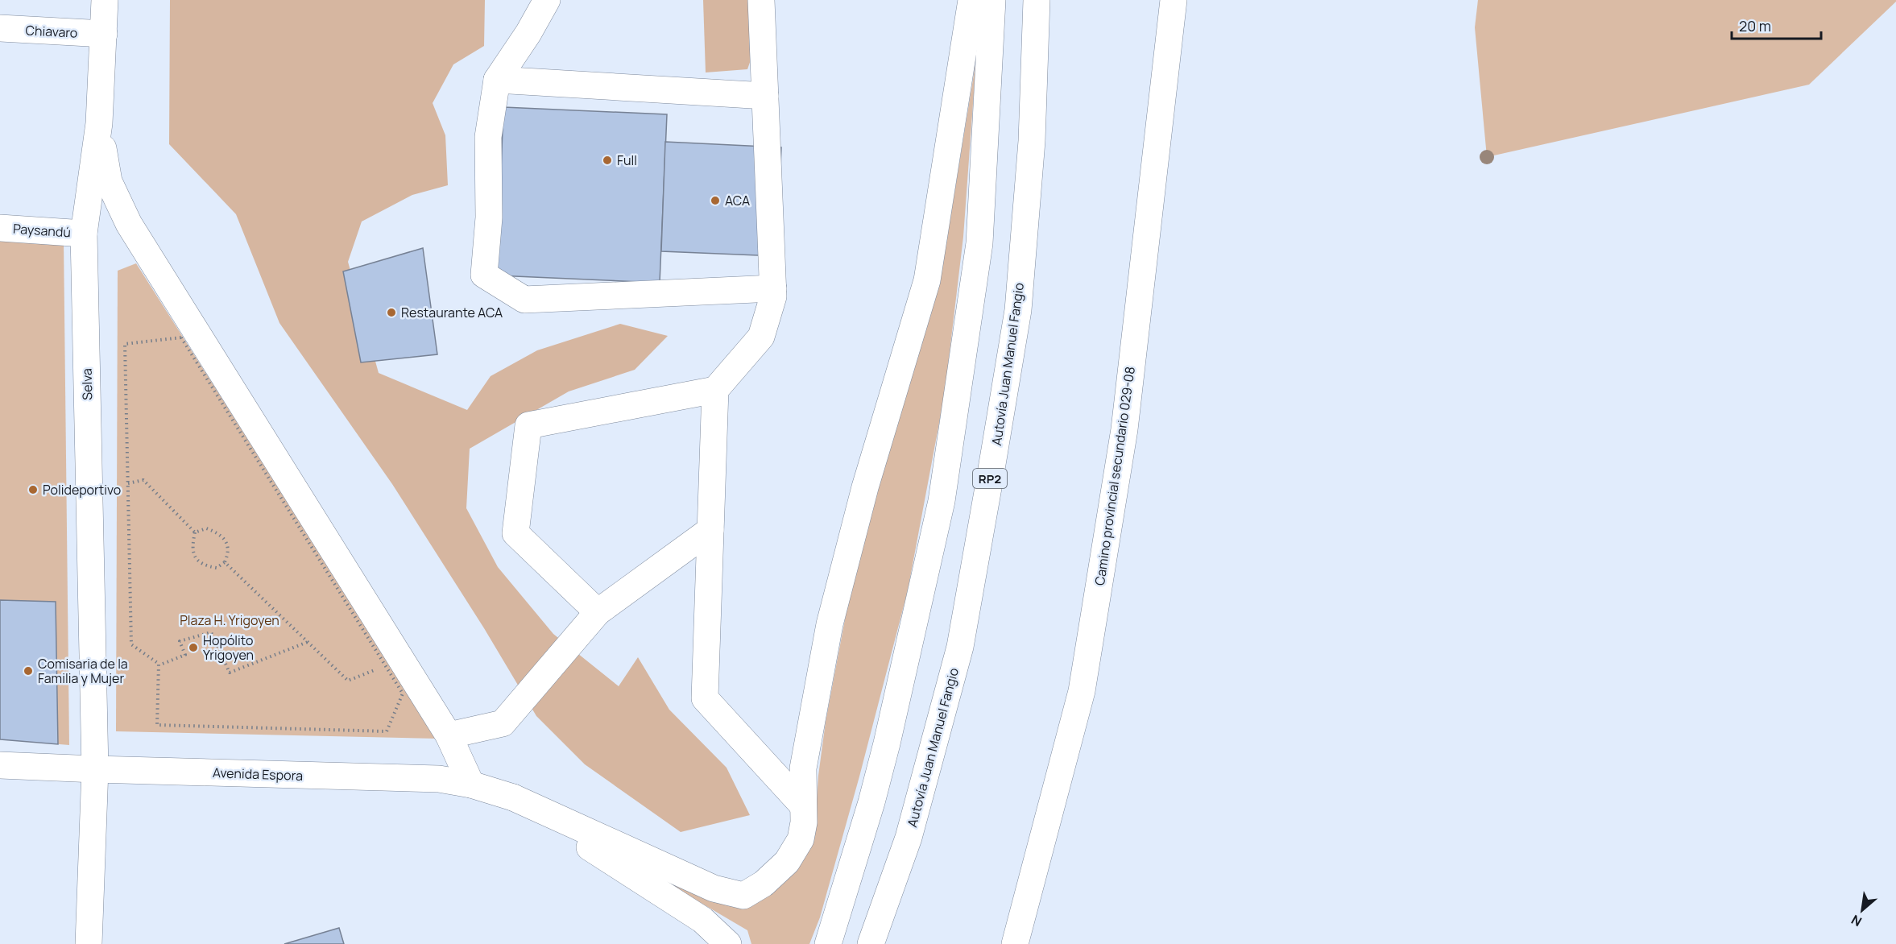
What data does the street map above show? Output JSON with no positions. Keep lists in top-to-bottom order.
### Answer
{
  "streets": {
    "main road": [
      "Chiavaro",
      "Paysandú",
      "Autovía Juan Manuel Fangio",
      "Selva",
      "Camino provincial secundario 029-08",
      "RP2",
      "Avenida Espora"
    ]
  },
  "crossings": [
    ["Chiavaro", "Selva"],
    ["Paysandú", "Selva"],
    ["Selva", "Avenida Espora"]
  ],
  "parks": ["Plaza H. Yrigoyen"],
  "places": [
    "Full",
    "ACA",
    "Restaurante ACA",
    "Polideportivo",
    "Hopólito Yrigoyen",
    "Comisaria de la Familia y Mujer"
  ],
  "scale_bar": "20 m",
  "north": "bottom left"
}
